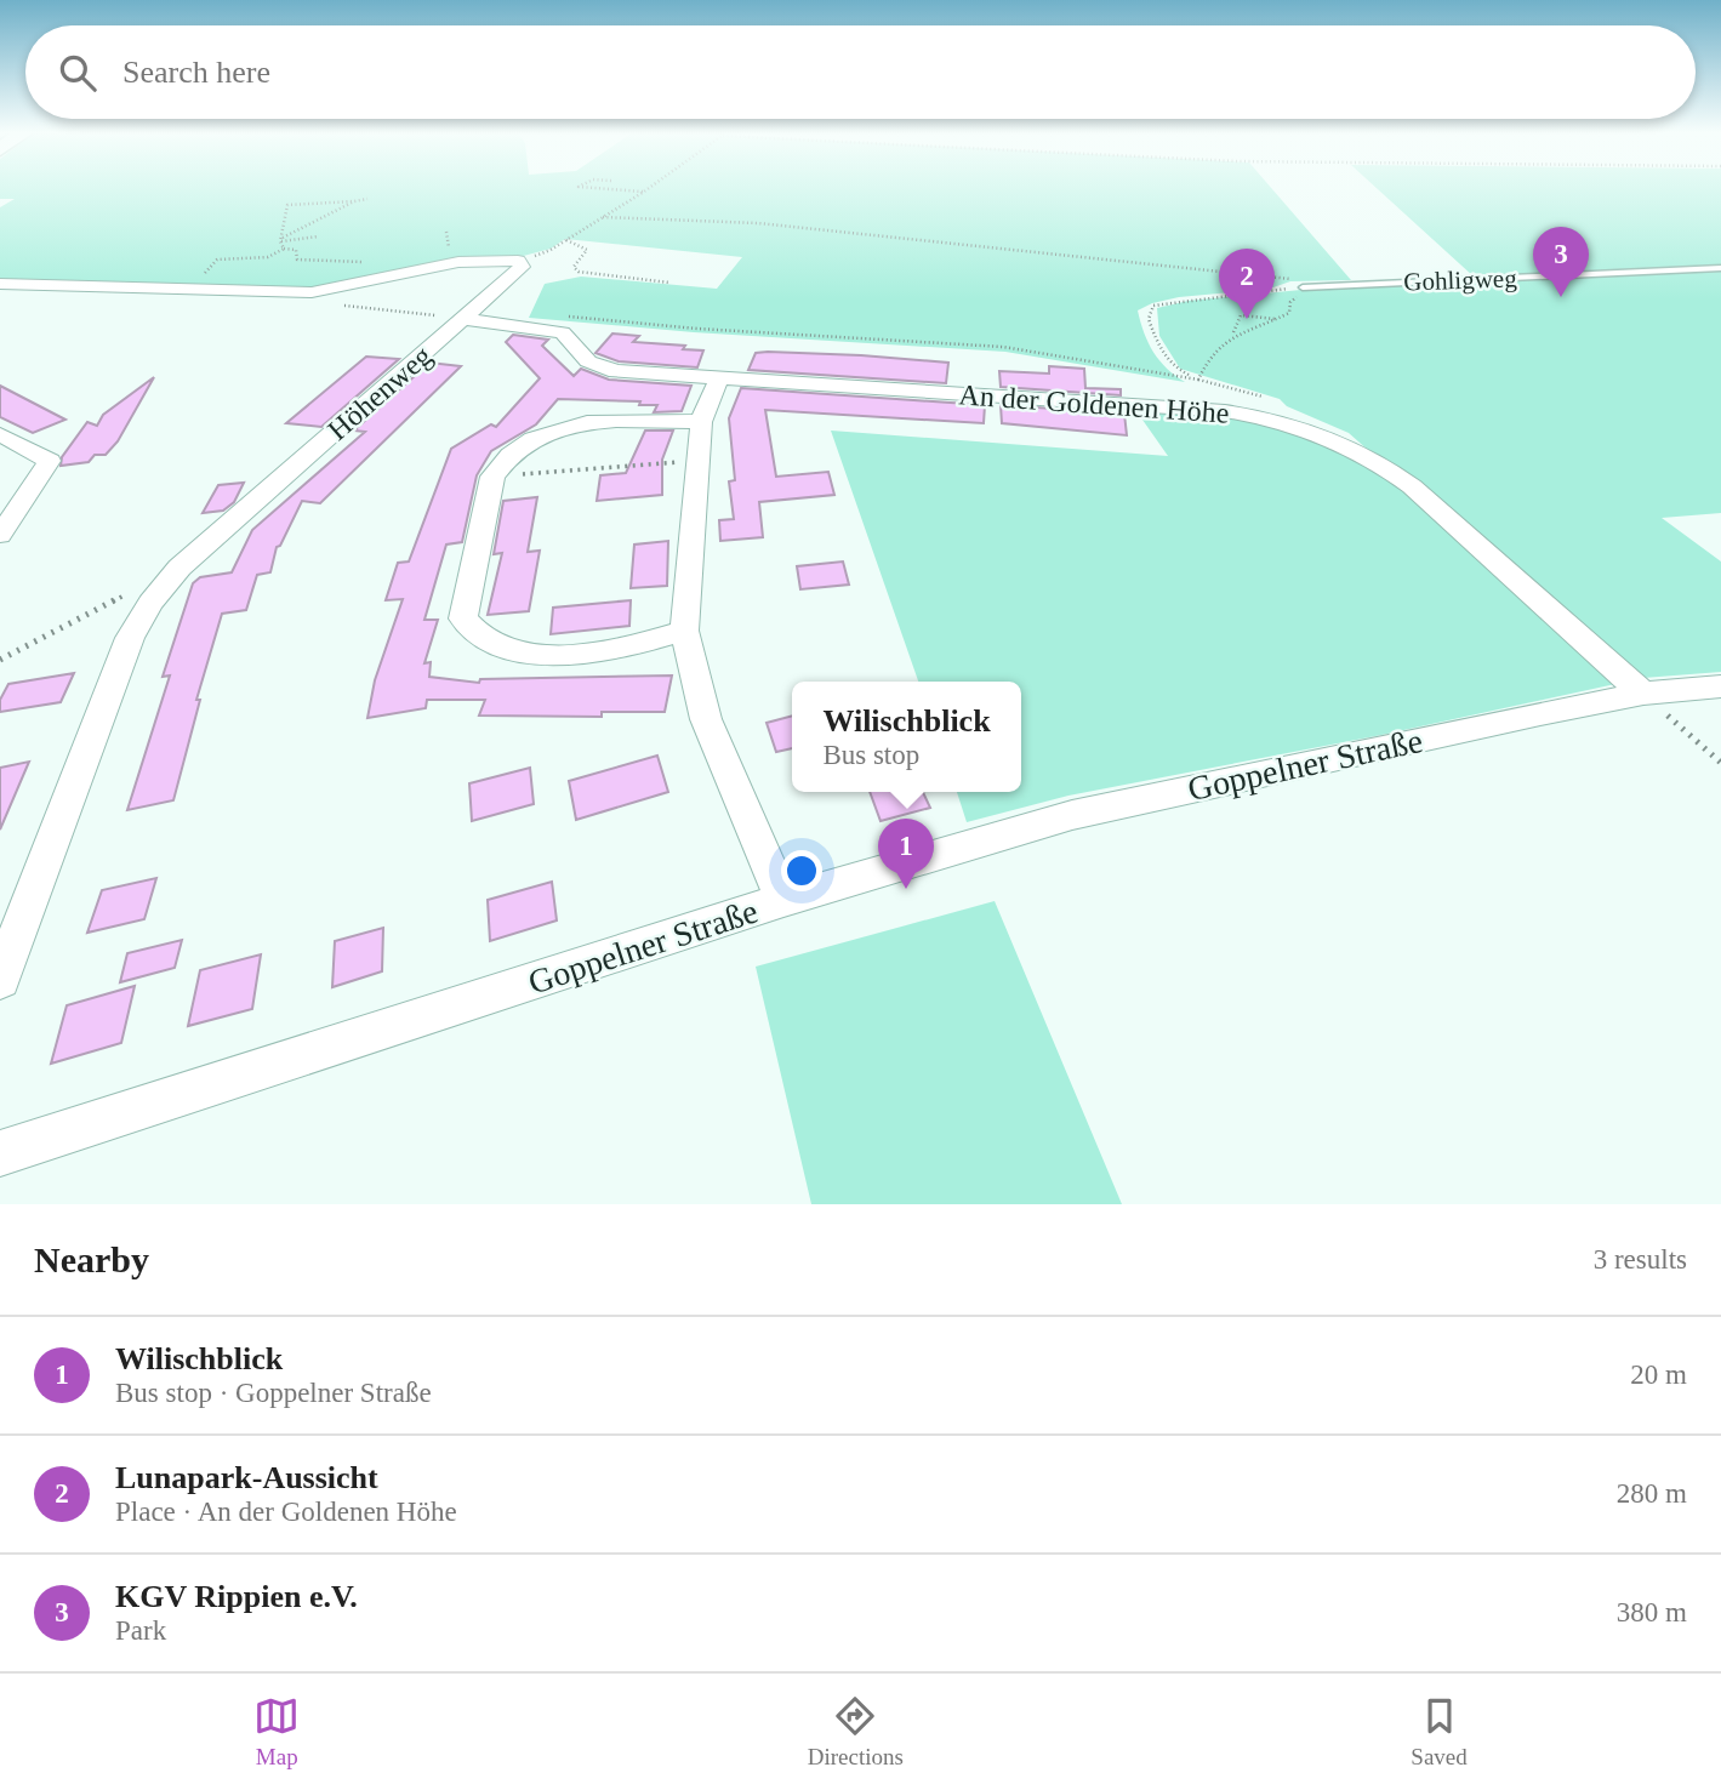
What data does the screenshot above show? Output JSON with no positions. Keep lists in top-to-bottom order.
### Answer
{
  "streets": {
    "street": ["Höhenweg", "An der Goldenen Höhe", "Goppelner Straße"],
    "lane": ["Gohligweg"]
  },
  "crossings": [
    ["Höhenweg", "An der Goldenen Höhe"],
    ["An der Goldenen Höhe", "Goppelner Straße"]
  ],
  "page": {
    "search": "Search here",
    "pins": ["3", "2", "1"],
    "popup": ["Wilischblick", "Bus stop"],
    "heading": ["Nearby", "3 results"],
    "list": [
      {
        "mark": "1",
        "name": "Wilischblick",
        "note": "Bus stop · Goppelner Straße",
        "value": "20 m"
      },
      {
        "mark": "2",
        "name": "Lunapark-Aussicht",
        "note": "Place · An der Goldenen Höhe",
        "value": "280 m"
      },
      {
        "mark": "3",
        "name": "KGV Rippien e.V.",
        "note": "Park",
        "value": "380 m"
      }
    ],
    "nav": ["Map", "Directions", "Saved"]
  }
}
